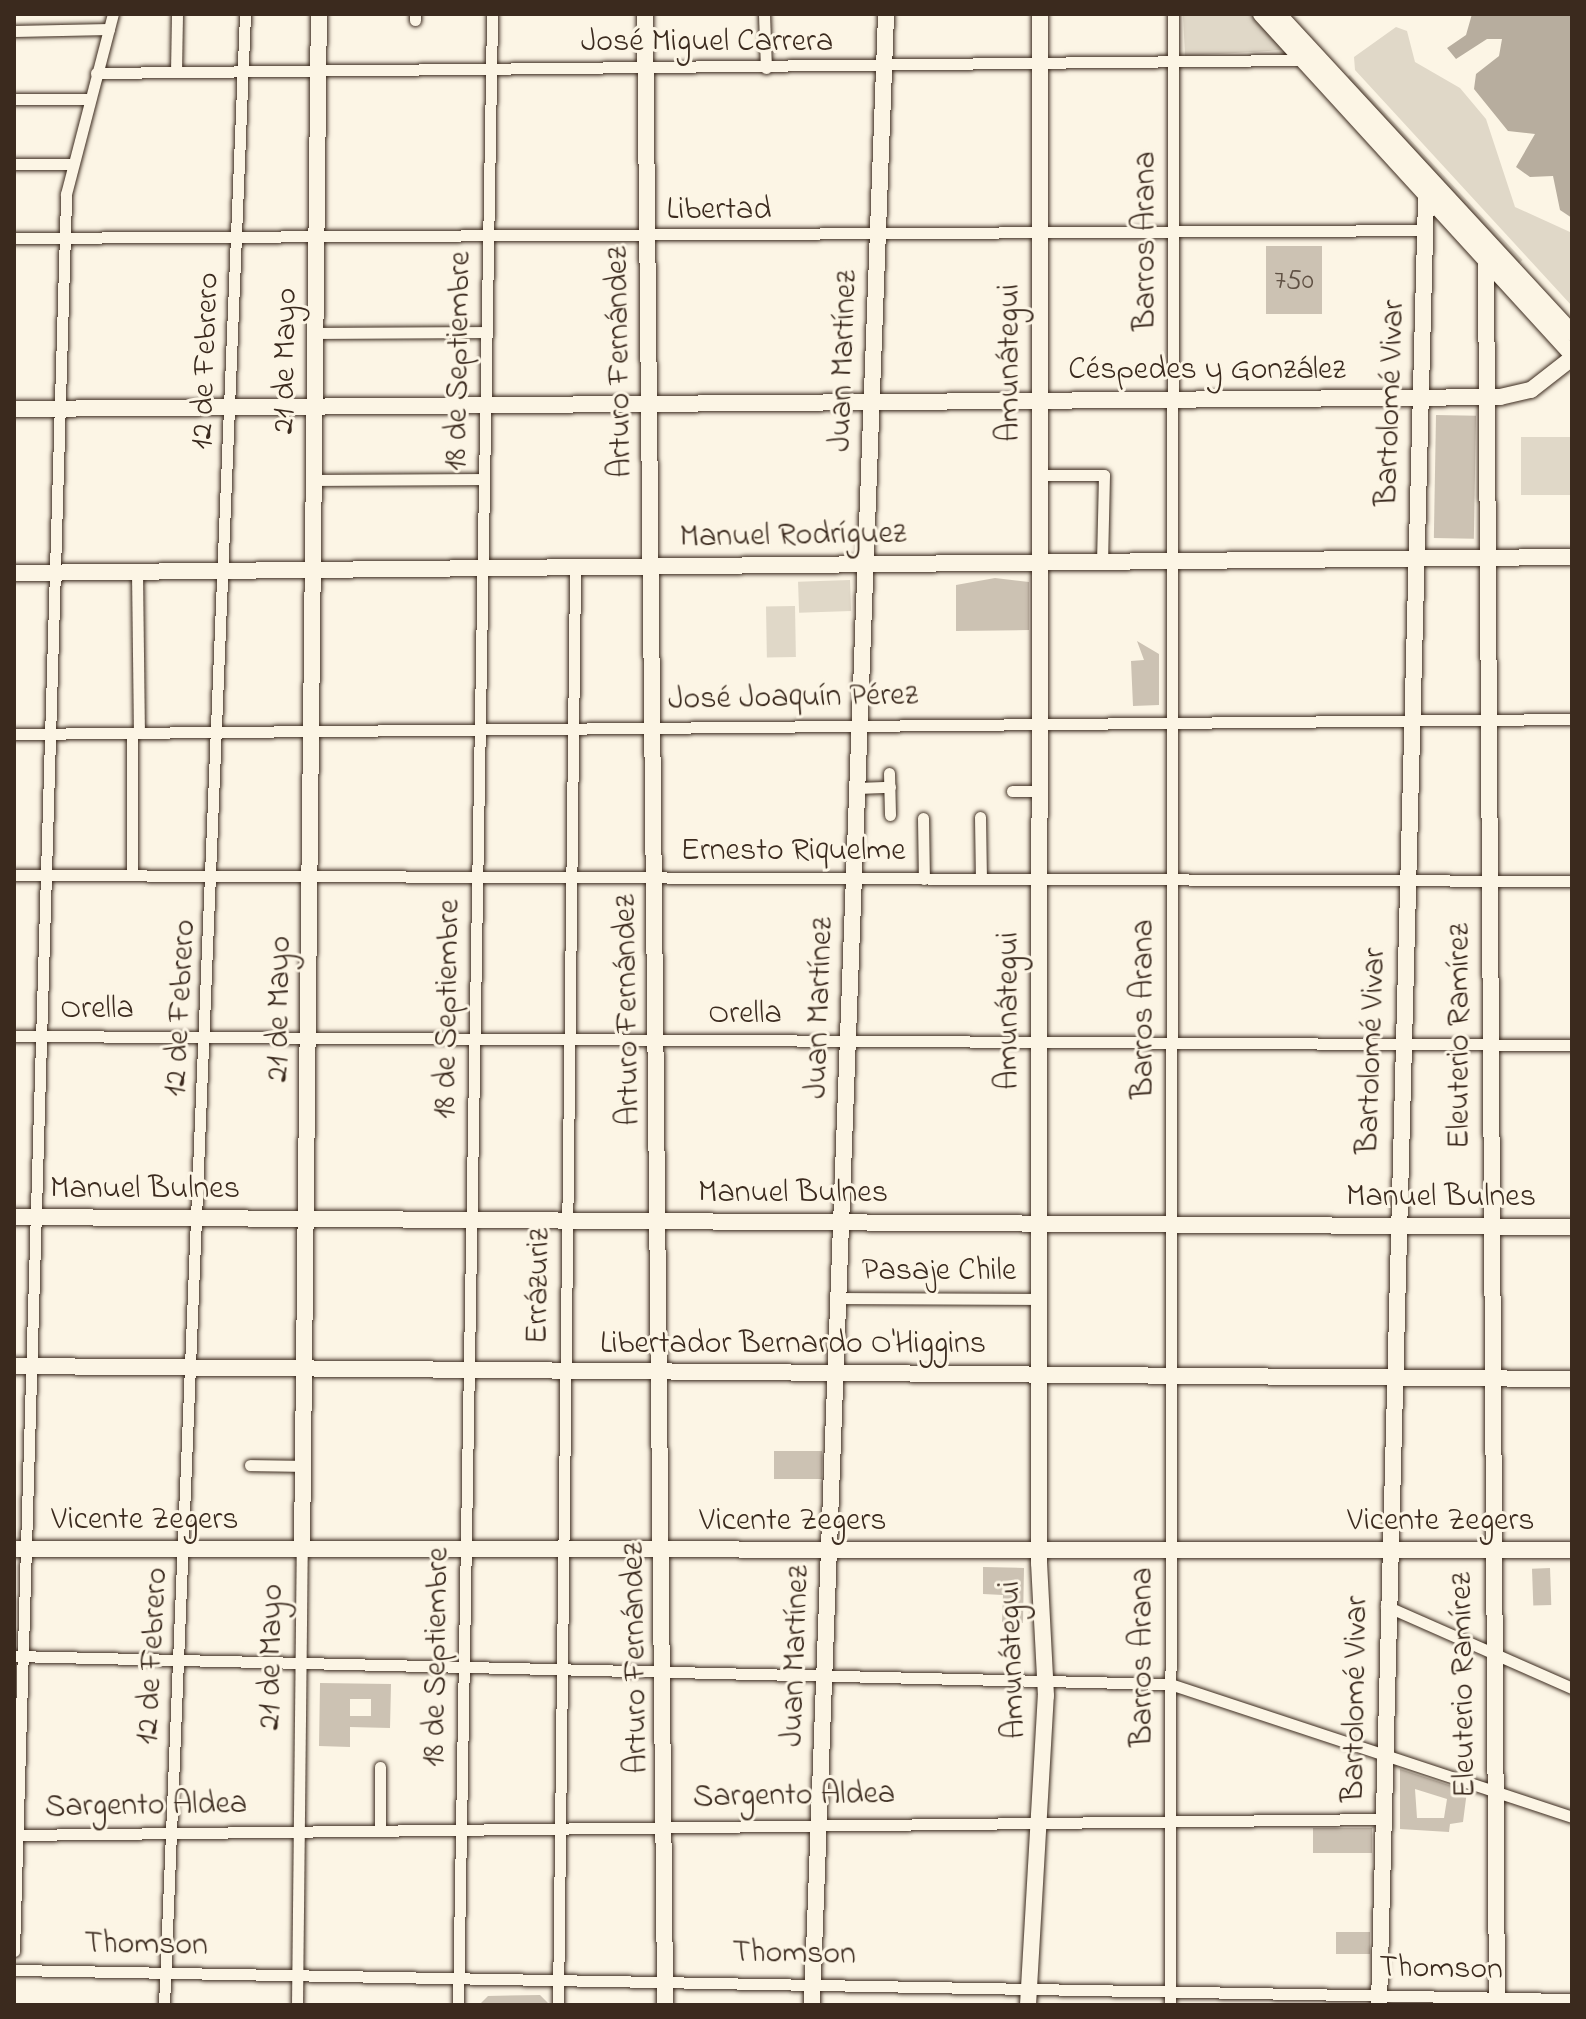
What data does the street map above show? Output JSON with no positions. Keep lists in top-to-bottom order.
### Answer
{
  "streets": {
    "street": [
      "José Miguel Carrera",
      "Libertad",
      "Barros Arana",
      "12 de Febrero",
      "21 de Mayo",
      "18 de Septiembre",
      "Juan Martínez",
      "Arturo Fernández",
      "Amunátegui",
      "Céspedes y González",
      "Bartolomé Vivar",
      "Manuel Rodríguez",
      "José Joaquín Pérez",
      "Ernesto Riquelme",
      "Orella",
      "Eleuterio Ramírez",
      "Manuel Bulnes",
      "Pasaje Chile",
      "Errázuriz",
      "Libertador Bernardo O'Higgins",
      "Vicente Zegers",
      "Sargento Aldea",
      "Thomson"
    ]
  },
  "crossings": [
    ["José Miguel Carrera", "Barros Arana"],
    ["José Miguel Carrera", "12 de Febrero"],
    ["José Miguel Carrera", "21 de Mayo"],
    ["José Miguel Carrera", "18 de Septiembre"],
    ["José Miguel Carrera", "Juan Martínez"],
    ["José Miguel Carrera", "Arturo Fernández"],
    ["José Miguel Carrera", "Amunátegui"],
    ["Libertad", "Barros Arana"],
    ["Libertad", "12 de Febrero"],
    ["Libertad", "21 de Mayo"],
    ["Libertad", "18 de Septiembre"],
    ["Libertad", "Juan Martínez"],
    ["Libertad", "Arturo Fernández"],
    ["Libertad", "Amunátegui"],
    ["Libertad", "Bartolomé Vivar"],
    ["Barros Arana", "Céspedes y González"],
    ["Barros Arana", "Manuel Rodríguez"],
    ["Barros Arana", "José Joaquín Pérez"],
    ["Barros Arana", "Ernesto Riquelme"],
    ["Barros Arana", "Orella"],
    ["Barros Arana", "Manuel Bulnes"],
    ["Barros Arana", "Libertador Bernardo O'Higgins"],
    ["Barros Arana", "Vicente Zegers"],
    ["Barros Arana", "Sargento Aldea"],
    ["Barros Arana", "Thomson"],
    ["12 de Febrero", "Céspedes y González"],
    ["12 de Febrero", "Manuel Rodríguez"],
    ["12 de Febrero", "José Joaquín Pérez"],
    ["12 de Febrero", "Ernesto Riquelme"],
    ["12 de Febrero", "Orella"],
    ["12 de Febrero", "Manuel Bulnes"],
    ["12 de Febrero", "Libertador Bernardo O'Higgins"],
    ["12 de Febrero", "Vicente Zegers"],
    ["12 de Febrero", "Sargento Aldea"],
    ["12 de Febrero", "Thomson"],
    ["21 de Mayo", "Céspedes y González"],
    ["21 de Mayo", "Manuel Rodríguez"],
    ["21 de Mayo", "José Joaquín Pérez"],
    ["21 de Mayo", "Ernesto Riquelme"],
    ["21 de Mayo", "Orella"],
    ["21 de Mayo", "Manuel Bulnes"],
    ["21 de Mayo", "Libertador Bernardo O'Higgins"],
    ["21 de Mayo", "Vicente Zegers"],
    ["21 de Mayo", "Sargento Aldea"],
    ["21 de Mayo", "Thomson"],
    ["18 de Septiembre", "Céspedes y González"],
    ["18 de Septiembre", "Manuel Rodríguez"],
    ["18 de Septiembre", "José Joaquín Pérez"],
    ["18 de Septiembre", "Ernesto Riquelme"],
    ["18 de Septiembre", "Orella"],
    ["18 de Septiembre", "Manuel Bulnes"],
    ["18 de Septiembre", "Libertador Bernardo O'Higgins"],
    ["18 de Septiembre", "Vicente Zegers"],
    ["18 de Septiembre", "Sargento Aldea"],
    ["18 de Septiembre", "Thomson"],
    ["Juan Martínez", "Céspedes y González"],
    ["Juan Martínez", "Manuel Rodríguez"],
    ["Juan Martínez", "José Joaquín Pérez"],
    ["Juan Martínez", "Ernesto Riquelme"],
    ["Juan Martínez", "Orella"],
    ["Juan Martínez", "Manuel Bulnes"],
    ["Juan Martínez", "Pasaje Chile"],
    ["Juan Martínez", "Libertador Bernardo O'Higgins"],
    ["Juan Martínez", "Vicente Zegers"],
    ["Juan Martínez", "Sargento Aldea"],
    ["Juan Martínez", "Thomson"],
    ["Arturo Fernández", "Céspedes y González"],
    ["Arturo Fernández", "Manuel Rodríguez"],
    ["Arturo Fernández", "José Joaquín Pérez"],
    ["Arturo Fernández", "Ernesto Riquelme"],
    ["Arturo Fernández", "Orella"],
    ["Arturo Fernández", "Manuel Bulnes"],
    ["Arturo Fernández", "Libertador Bernardo O'Higgins"],
    ["Arturo Fernández", "Vicente Zegers"],
    ["Arturo Fernández", "Sargento Aldea"],
    ["Arturo Fernández", "Thomson"],
    ["Amunátegui", "Céspedes y González"],
    ["Amunátegui", "Manuel Rodríguez"],
    ["Amunátegui", "José Joaquín Pérez"],
    ["Amunátegui", "Ernesto Riquelme"],
    ["Amunátegui", "Orella"],
    ["Amunátegui", "Manuel Bulnes"],
    ["Amunátegui", "Pasaje Chile"],
    ["Amunátegui", "Libertador Bernardo O'Higgins"],
    ["Amunátegui", "Vicente Zegers"],
    ["Amunátegui", "Sargento Aldea"],
    ["Amunátegui", "Thomson"],
    ["Céspedes y González", "Bartolomé Vivar"],
    ["Céspedes y González", "Eleuterio Ramírez"],
    ["Bartolomé Vivar", "Manuel Rodríguez"],
    ["Bartolomé Vivar", "José Joaquín Pérez"],
    ["Bartolomé Vivar", "Ernesto Riquelme"],
    ["Bartolomé Vivar", "Orella"],
    ["Bartolomé Vivar", "Manuel Bulnes"],
    ["Bartolomé Vivar", "Libertador Bernardo O'Higgins"],
    ["Bartolomé Vivar", "Vicente Zegers"],
    ["Bartolomé Vivar", "Sargento Aldea"],
    ["Bartolomé Vivar", "Thomson"],
    ["Manuel Rodríguez", "Eleuterio Ramírez"],
    ["Manuel Rodríguez", "Errázuriz"],
    ["José Joaquín Pérez", "Eleuterio Ramírez"],
    ["José Joaquín Pérez", "Errázuriz"],
    ["Ernesto Riquelme", "Eleuterio Ramírez"],
    ["Ernesto Riquelme", "Errázuriz"],
    ["Orella", "Eleuterio Ramírez"],
    ["Orella", "Errázuriz"],
    ["Eleuterio Ramírez", "Manuel Bulnes"],
    ["Eleuterio Ramírez", "Libertador Bernardo O'Higgins"],
    ["Eleuterio Ramírez", "Vicente Zegers"],
    ["Eleuterio Ramírez", "Thomson"],
    ["Manuel Bulnes", "Errázuriz"],
    ["Errázuriz", "Libertador Bernardo O'Higgins"],
    ["Errázuriz", "Vicente Zegers"],
    ["Errázuriz", "Sargento Aldea"],
    ["Errázuriz", "Thomson"]
  ],
  "house_numbers": ["750"]
}
